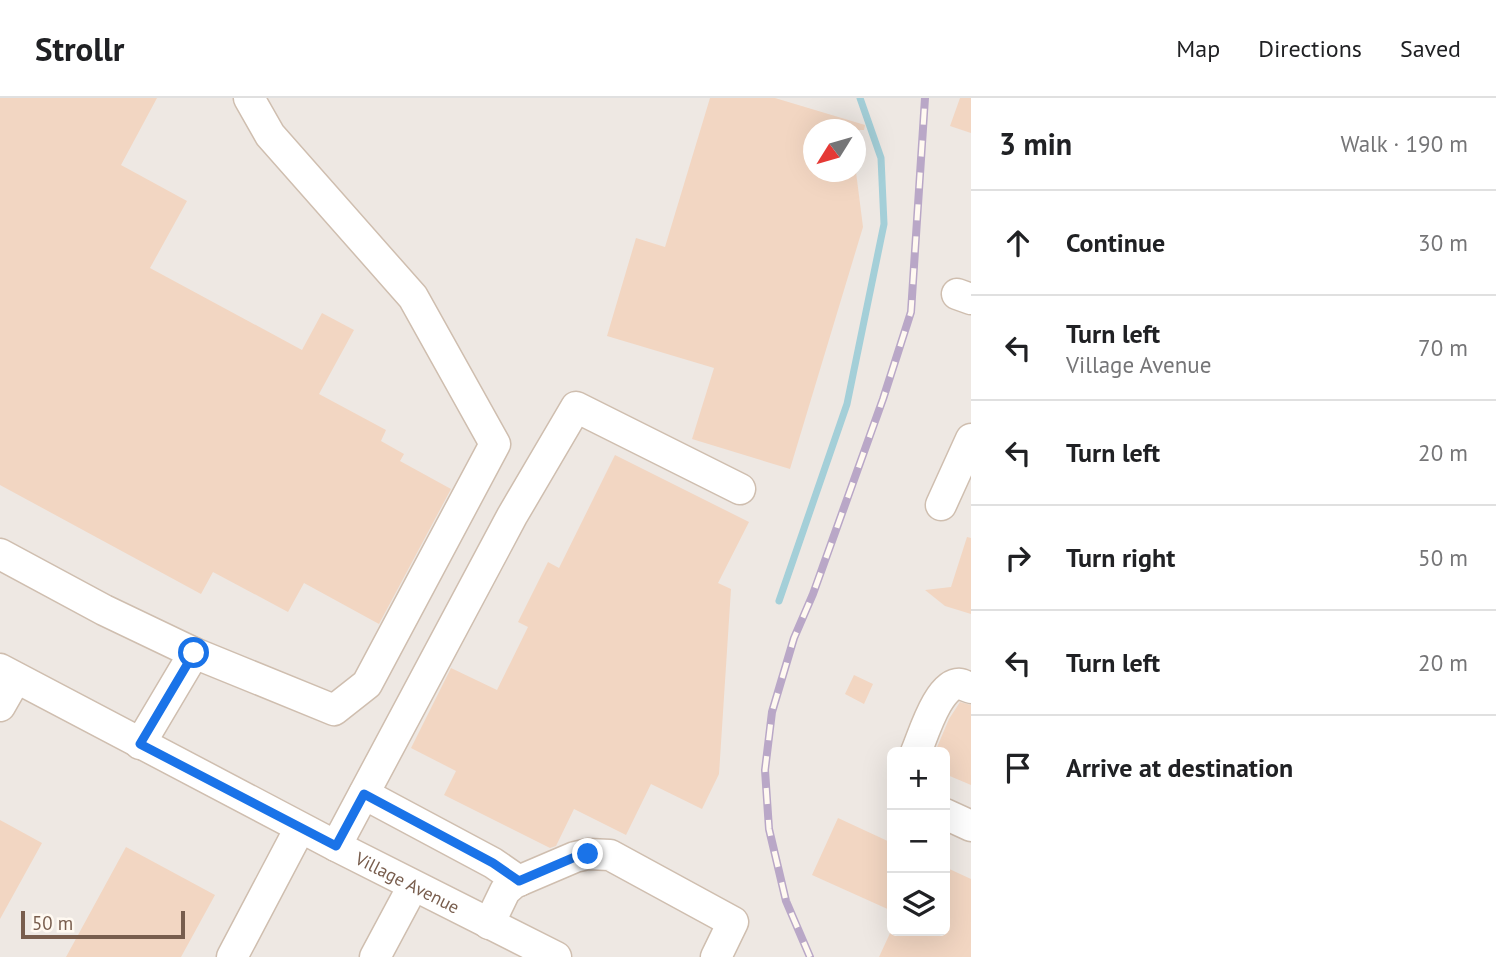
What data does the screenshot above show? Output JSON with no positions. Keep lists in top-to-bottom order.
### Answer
{
  "streets": {
    "street": ["Village Avenue"]
  },
  "scale_bar": "50 m",
  "north": "bottom left",
  "page": {
    "header": "Strollr",
    "nav": ["Map", "Directions", "Saved"],
    "heading": ["3 min", "Walk · 190 m"],
    "list": [
      ["Continue", "30 m"],
      ["Turn left", "Village Avenue", "70 m"],
      ["Turn left", "20 m"],
      ["Turn right", "50 m"],
      ["Turn left", "20 m"],
      "Arrive at destination"
    ],
    "map_buttons": ["+", "−"],
    "scale": "50 m"
  }
}
